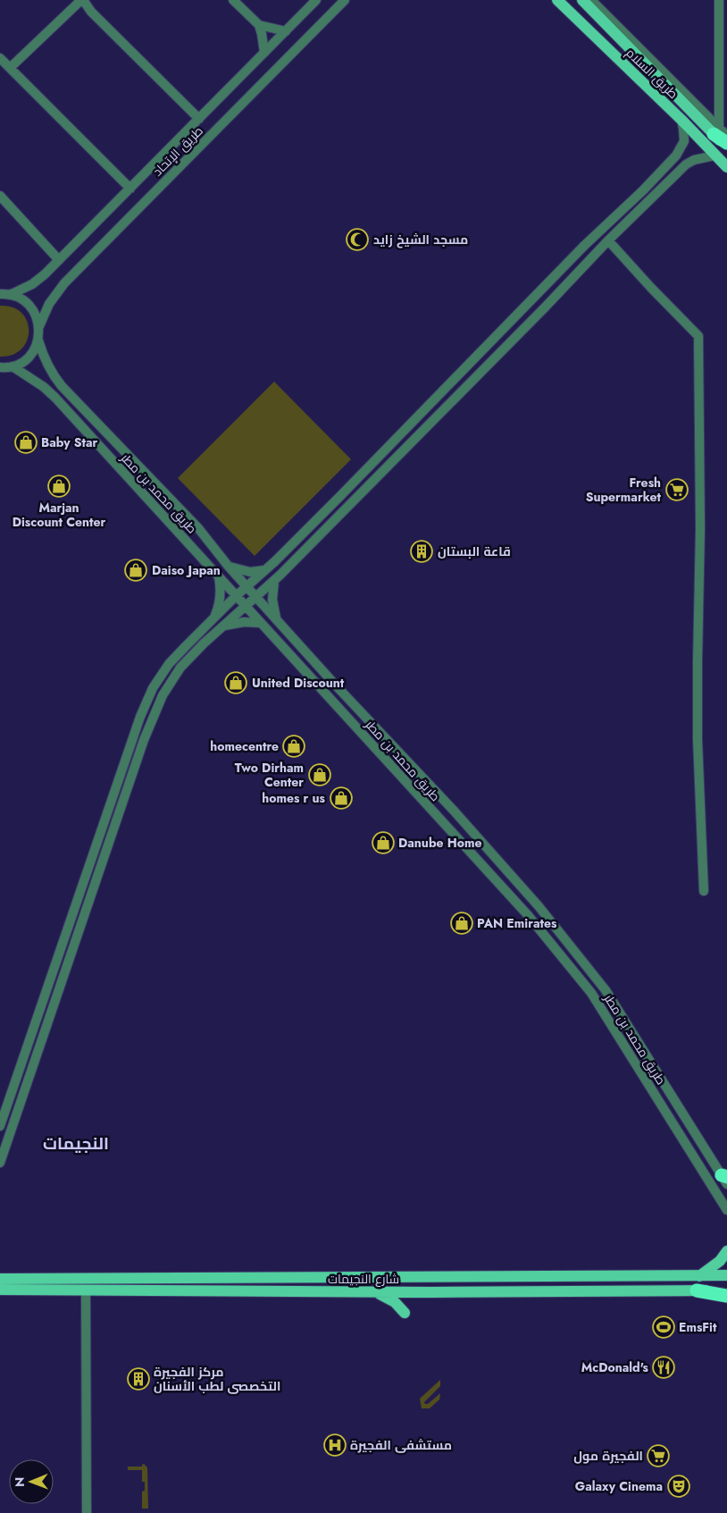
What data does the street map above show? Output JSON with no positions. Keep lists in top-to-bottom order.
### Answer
{
  "streets": {
    "main road": ["طريق السلام", "شارع النجيمات"],
    "street": ["طريق اﻹتحاد", "طريق محمد بن مطر"]
  },
  "districts": ["النجيمات"],
  "places": {
    "mosque": ["مسجد الشيخ زايد"],
    "shop": [
      "Baby Star",
      "Marjan Discount Center",
      "Daiso Japan",
      "United Discount",
      "homecentre",
      "Two Dirham Center",
      "homes r us",
      "Danube Home",
      "PAN Emirates"
    ],
    "supermarket": ["Fresh Supermarket", "الفجيرة مول"],
    "building": ["قاعة البستان", "مركز الفجيرة التخصصى لطب الأسنان"],
    "sports": ["EmsFit"],
    "restaurant": ["McDonald's"],
    "hospital": ["مستشفى الفجيرة"],
    "theatre": ["Galaxy Cinema"]
  },
  "north": "left"
}
